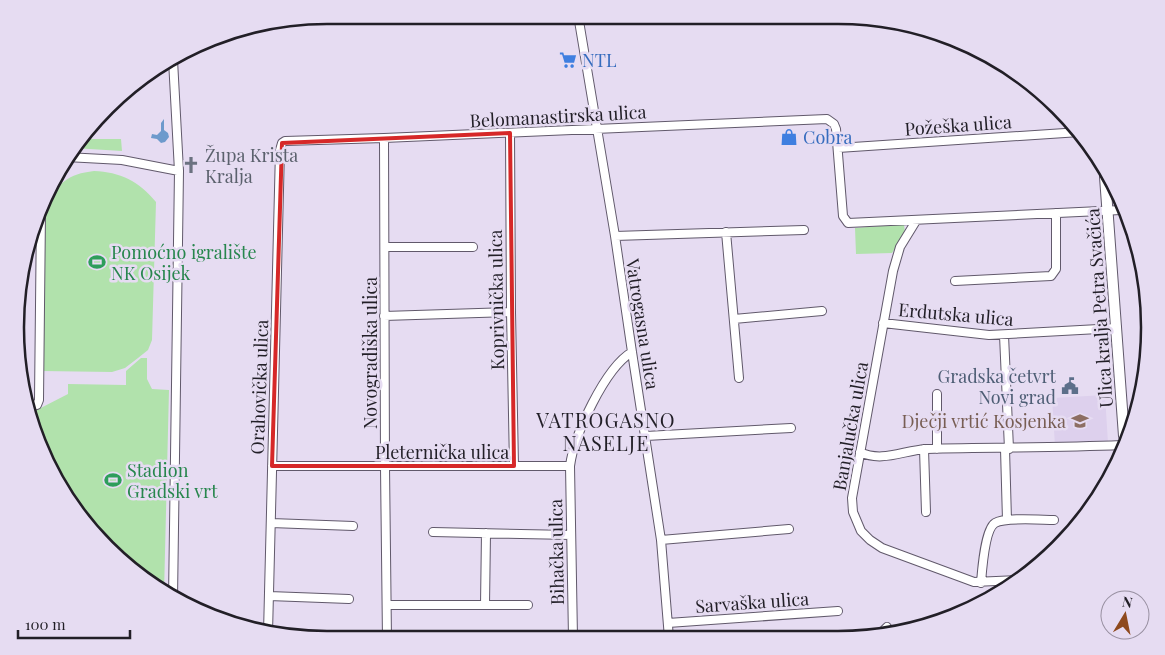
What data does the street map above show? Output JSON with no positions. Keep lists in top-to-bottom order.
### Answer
{
  "streets": {
    "main road": ["Ulica kralja Petra Svačića"],
    "street": [
      "Belomanastirska ulica",
      "Požeška ulica",
      "Koprivnička ulica",
      "Erdutska ulica",
      "Vatrogasna ulica",
      "Novogradiška ulica",
      "Orahovička ulica",
      "Banjalučka ulica",
      "Pleternička ulica",
      "Bihačka ulica",
      "Sarvaška ulica"
    ]
  },
  "crossings": [
    ["Belomanastirska ulica", "Požeška ulica"],
    ["Belomanastirska ulica", "Koprivnička ulica"],
    ["Belomanastirska ulica", "Vatrogasna ulica"],
    ["Belomanastirska ulica", "Novogradiška ulica"],
    ["Belomanastirska ulica", "Orahovička ulica"],
    ["Koprivnička ulica", "Pleternička ulica"],
    ["Ulica kralja Petra Svačića", "Erdutska ulica"],
    ["Erdutska ulica", "Banjalučka ulica"],
    ["Vatrogasna ulica", "Sarvaška ulica"],
    ["Novogradiška ulica", "Pleternička ulica"],
    ["Orahovička ulica", "Pleternička ulica"],
    ["Pleternička ulica", "Bihačka ulica"]
  ],
  "districts": ["VATROGASNO NASELJE"],
  "places": {
    "supermarket": ["NTL"],
    "shop": ["Cobra"],
    "church": ["Župa Krista Kralja"],
    "sports": ["Pomoćno igralište NK Osijek", "Stadion Gradski vrt"],
    "public building": ["Gradska četvrt Novi grad"],
    "school or university": ["Dječji vrtić Kosjenka"]
  },
  "scale_bar": "100 m",
  "north": "top"
}
